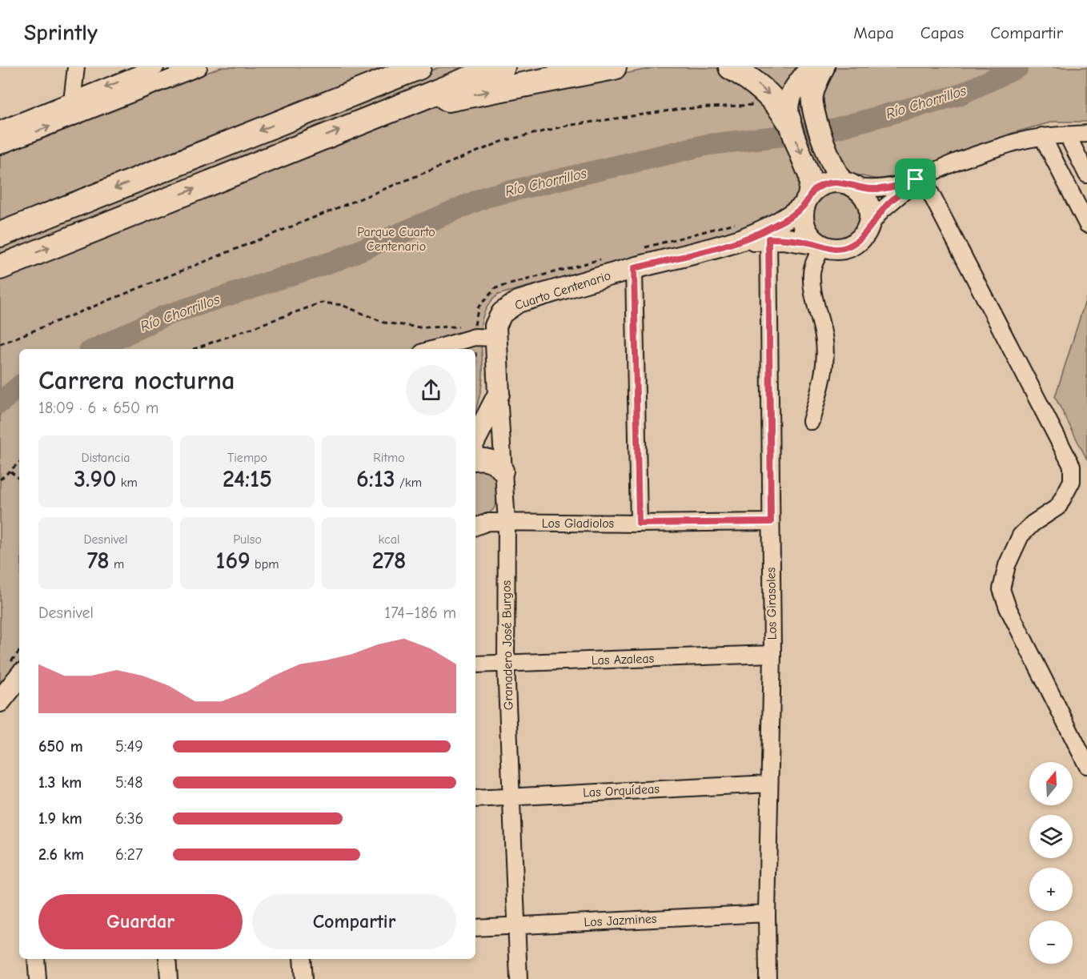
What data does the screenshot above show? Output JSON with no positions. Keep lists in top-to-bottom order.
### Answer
{
  "streets": {
    "main road": ["Cuarto Centenario", "Granadero José Burgos"],
    "street": [
      "Los Gladiolos",
      "Los Girasoles",
      "Las Azaleas",
      "Las Orquídeas",
      "Los Jazmines"
    ]
  },
  "crossings": [
    ["Cuarto Centenario", "Los Girasoles"],
    ["Cuarto Centenario", "Granadero José Burgos"],
    ["Los Gladiolos", "Los Girasoles"],
    ["Los Gladiolos", "Granadero José Burgos"],
    ["Los Girasoles", "Las Azaleas"],
    ["Los Girasoles", "Las Orquídeas"],
    ["Los Girasoles", "Los Jazmines"],
    ["Granadero José Burgos", "Las Azaleas"],
    ["Granadero José Burgos", "Las Orquídeas"],
    ["Granadero José Burgos", "Los Jazmines"]
  ],
  "water": ["Río Chorrillos"],
  "parks": ["Parque Cuarto Centenario"],
  "north": "top",
  "page": {
    "header": "Sprintly",
    "nav": ["Mapa", "Capas", "Compartir"],
    "heading": ["Carrera nocturna", "18:09 · 6 × 650 m"],
    "stats": [
      ["Distancia", "3.90 km"],
      ["Tiempo", "24:15"],
      ["Ritmo", "6:13 /km"],
      ["Desnivel", "78 m"],
      ["Pulso", "169 bpm"],
      ["kcal", "278"]
    ],
    "chart": ["Desnivel", "174–186 m"],
    "list": [
      {
        "name": "650 m",
        "note": "5:49"
      },
      {
        "name": "1.3 km",
        "note": "5:48"
      },
      {
        "name": "1.9 km",
        "note": "6:36"
      },
      {
        "name": "2.6 km",
        "note": "6:27"
      }
    ],
    "map_buttons": ["+", "−"],
    "buttons": ["Guardar", "Compartir"]
  }
}
